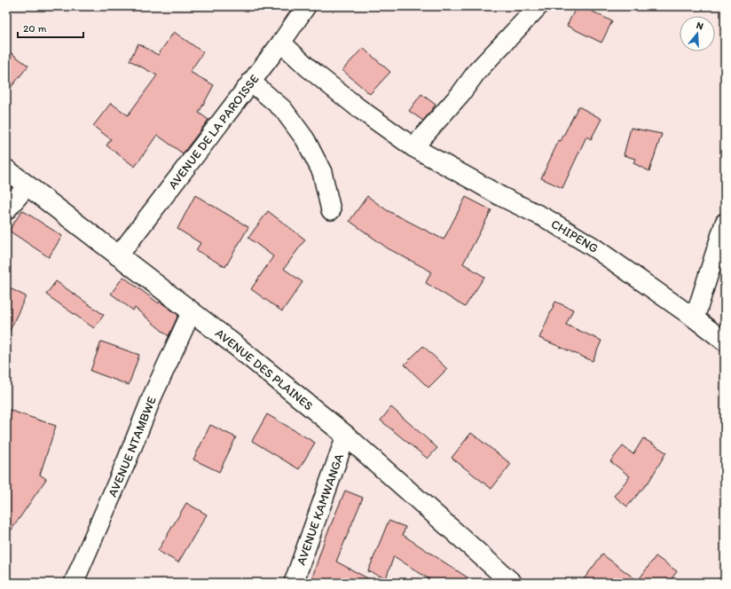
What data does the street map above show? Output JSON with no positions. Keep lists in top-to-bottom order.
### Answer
{
  "streets": {
    "street": [
      "AVENUE DE LA PAROISSE",
      "CHIPENG",
      "AVENUE DES PLAINES",
      "AVENUE NTAMBWE",
      "AVENUE KAMWANGA"
    ]
  },
  "crossings": [
    ["AVENUE DE LA PAROISSE", "CHIPENG"],
    ["AVENUE DE LA PAROISSE", "AVENUE DES PLAINES"],
    ["AVENUE DES PLAINES", "AVENUE NTAMBWE"],
    ["AVENUE DES PLAINES", "AVENUE KAMWANGA"]
  ],
  "scale_bar": "20 m",
  "north": "top"
}
